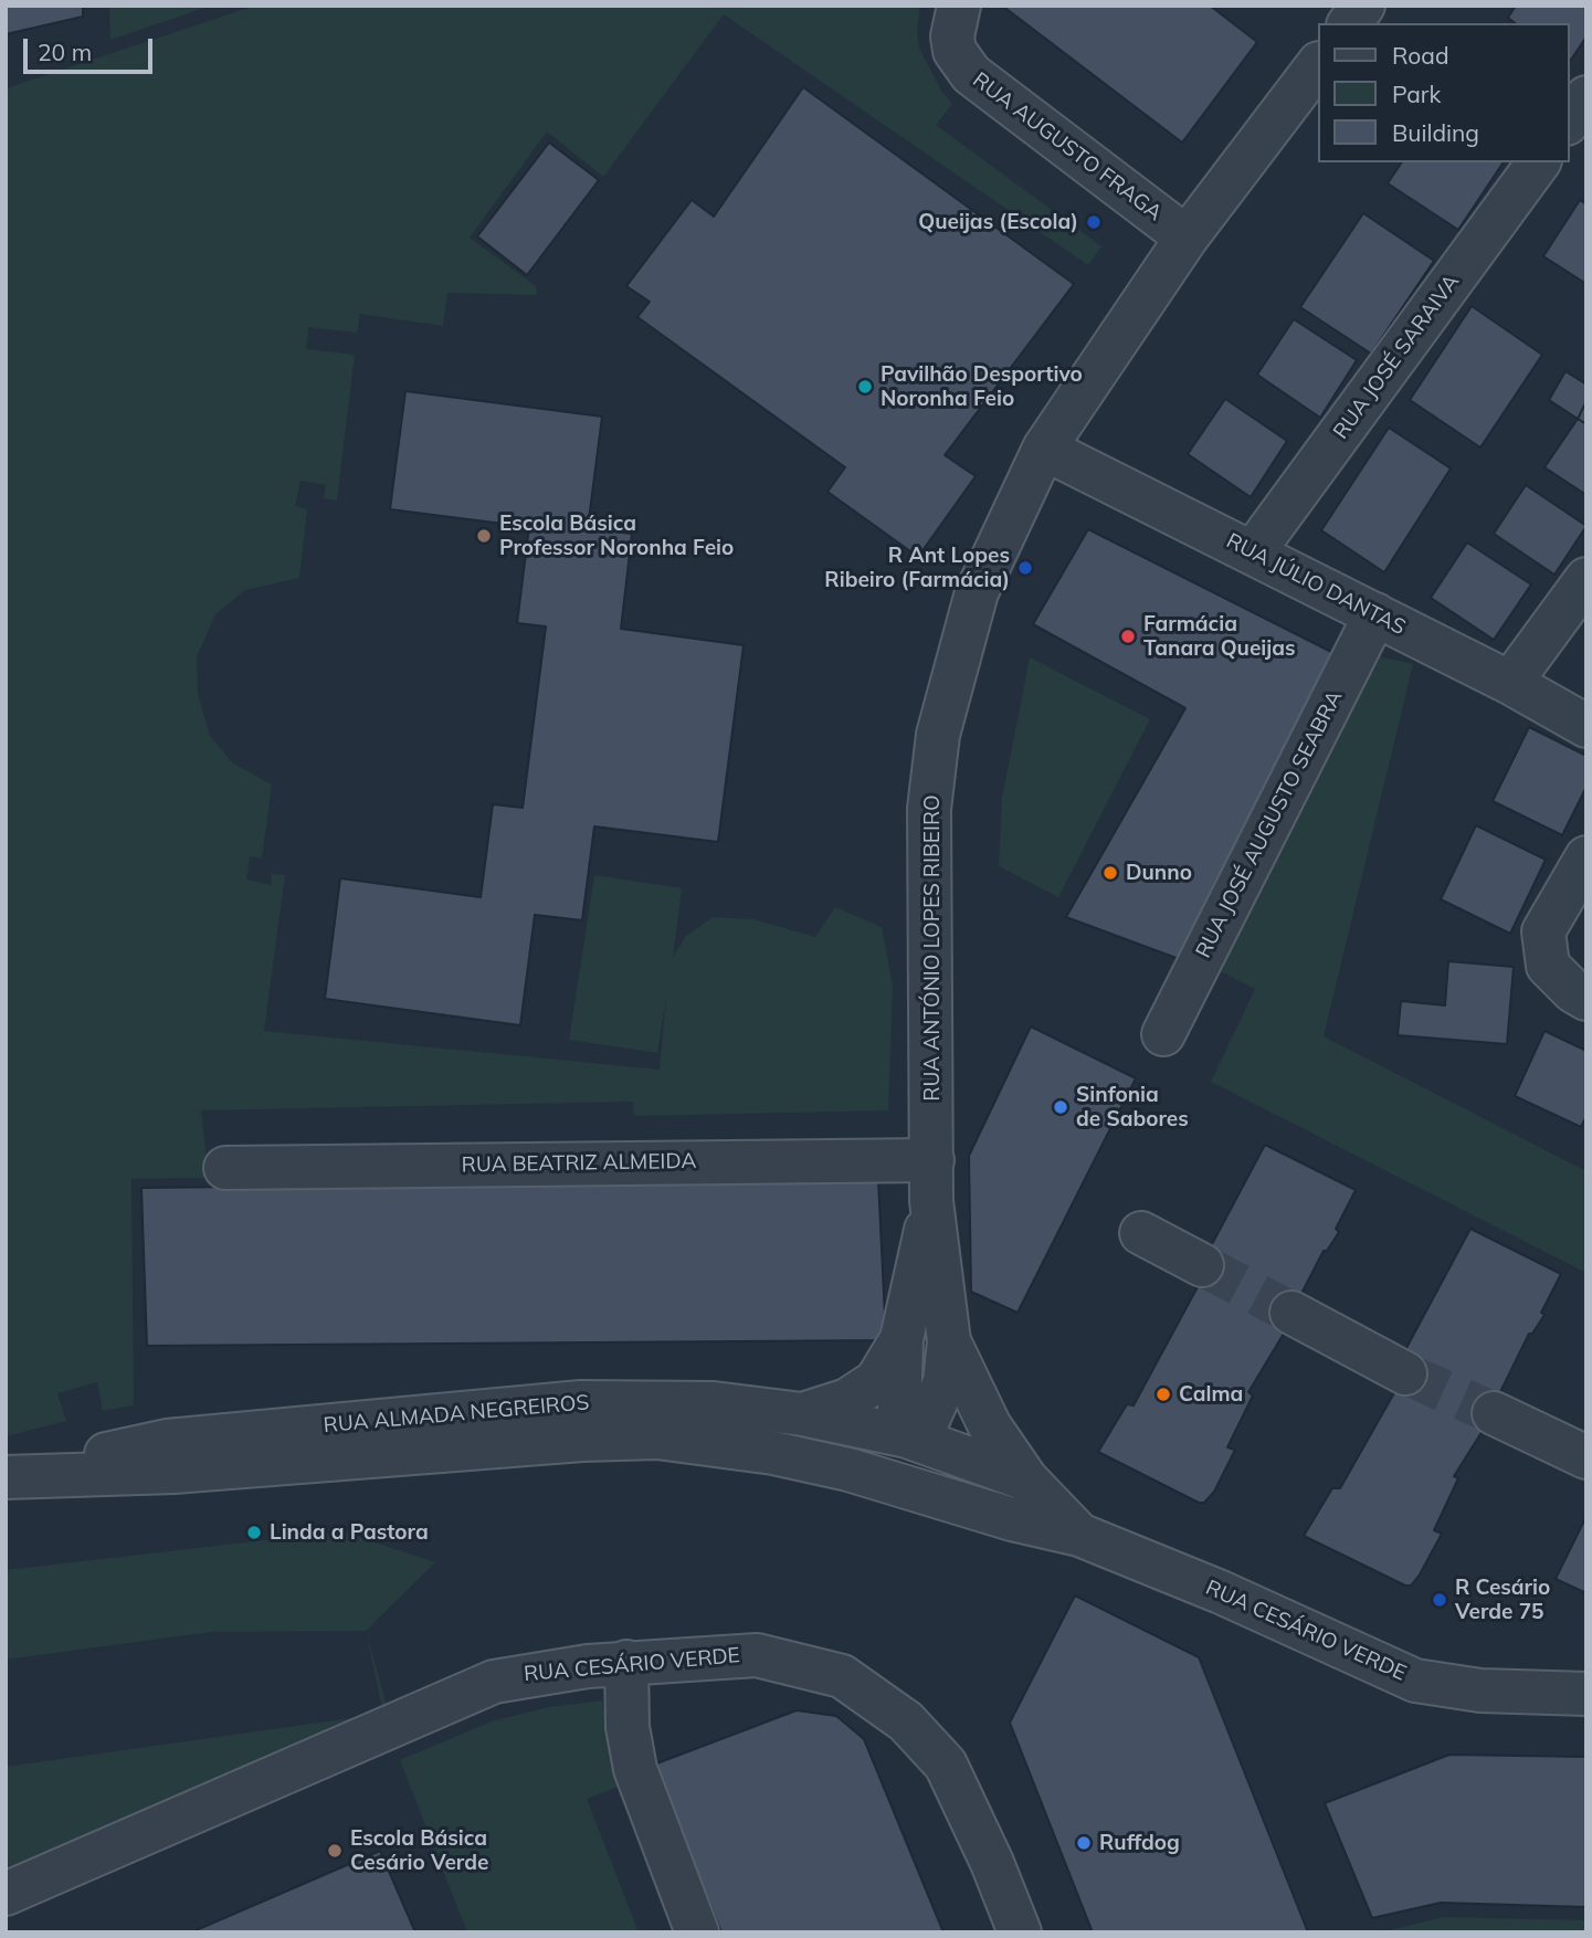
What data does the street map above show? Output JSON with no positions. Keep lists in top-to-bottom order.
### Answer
{
  "streets": {
    "street": [
      "RUA AUGUSTO FRAGA",
      "RUA JOSÉ SARAIVA",
      "RUA JÚLIO DANTAS",
      "RUA JOSÉ AUGUSTO SEABRA",
      "RUA ANTÓNIO LOPES RIBEIRO",
      "RUA BEATRIZ ALMEIDA",
      "RUA ALMADA NEGREIROS",
      "RUA CESÁRIO VERDE"
    ]
  },
  "crossings": [
    ["RUA AUGUSTO FRAGA", "RUA ANTÓNIO LOPES RIBEIRO"],
    ["RUA JOSÉ SARAIVA", "RUA JÚLIO DANTAS"],
    ["RUA JÚLIO DANTAS", "RUA JOSÉ AUGUSTO SEABRA"],
    ["RUA JÚLIO DANTAS", "RUA ANTÓNIO LOPES RIBEIRO"],
    ["RUA ANTÓNIO LOPES RIBEIRO", "RUA BEATRIZ ALMEIDA"],
    ["RUA ANTÓNIO LOPES RIBEIRO", "RUA ALMADA NEGREIROS"],
    ["RUA ANTÓNIO LOPES RIBEIRO", "RUA CESÁRIO VERDE"],
    ["RUA ALMADA NEGREIROS", "RUA CESÁRIO VERDE"]
  ],
  "places": [
    "Queijas (Escola)",
    "Pavilhão Desportivo Noronha Feio",
    "Escola Básica Professor Noronha Feio",
    "R Ant Lopes Ribeiro (Farmácia)",
    "Farmácia Tanara Queijas",
    "Dunno",
    "Sinfonia de Sabores",
    "Calma",
    "Linda a Pastora",
    "R Cesário Verde 75",
    "Ruffdog",
    "Escola Básica Cesário Verde"
  ],
  "legend": ["Road", "Park", "Building"],
  "scale_bar": "20 m"
}
